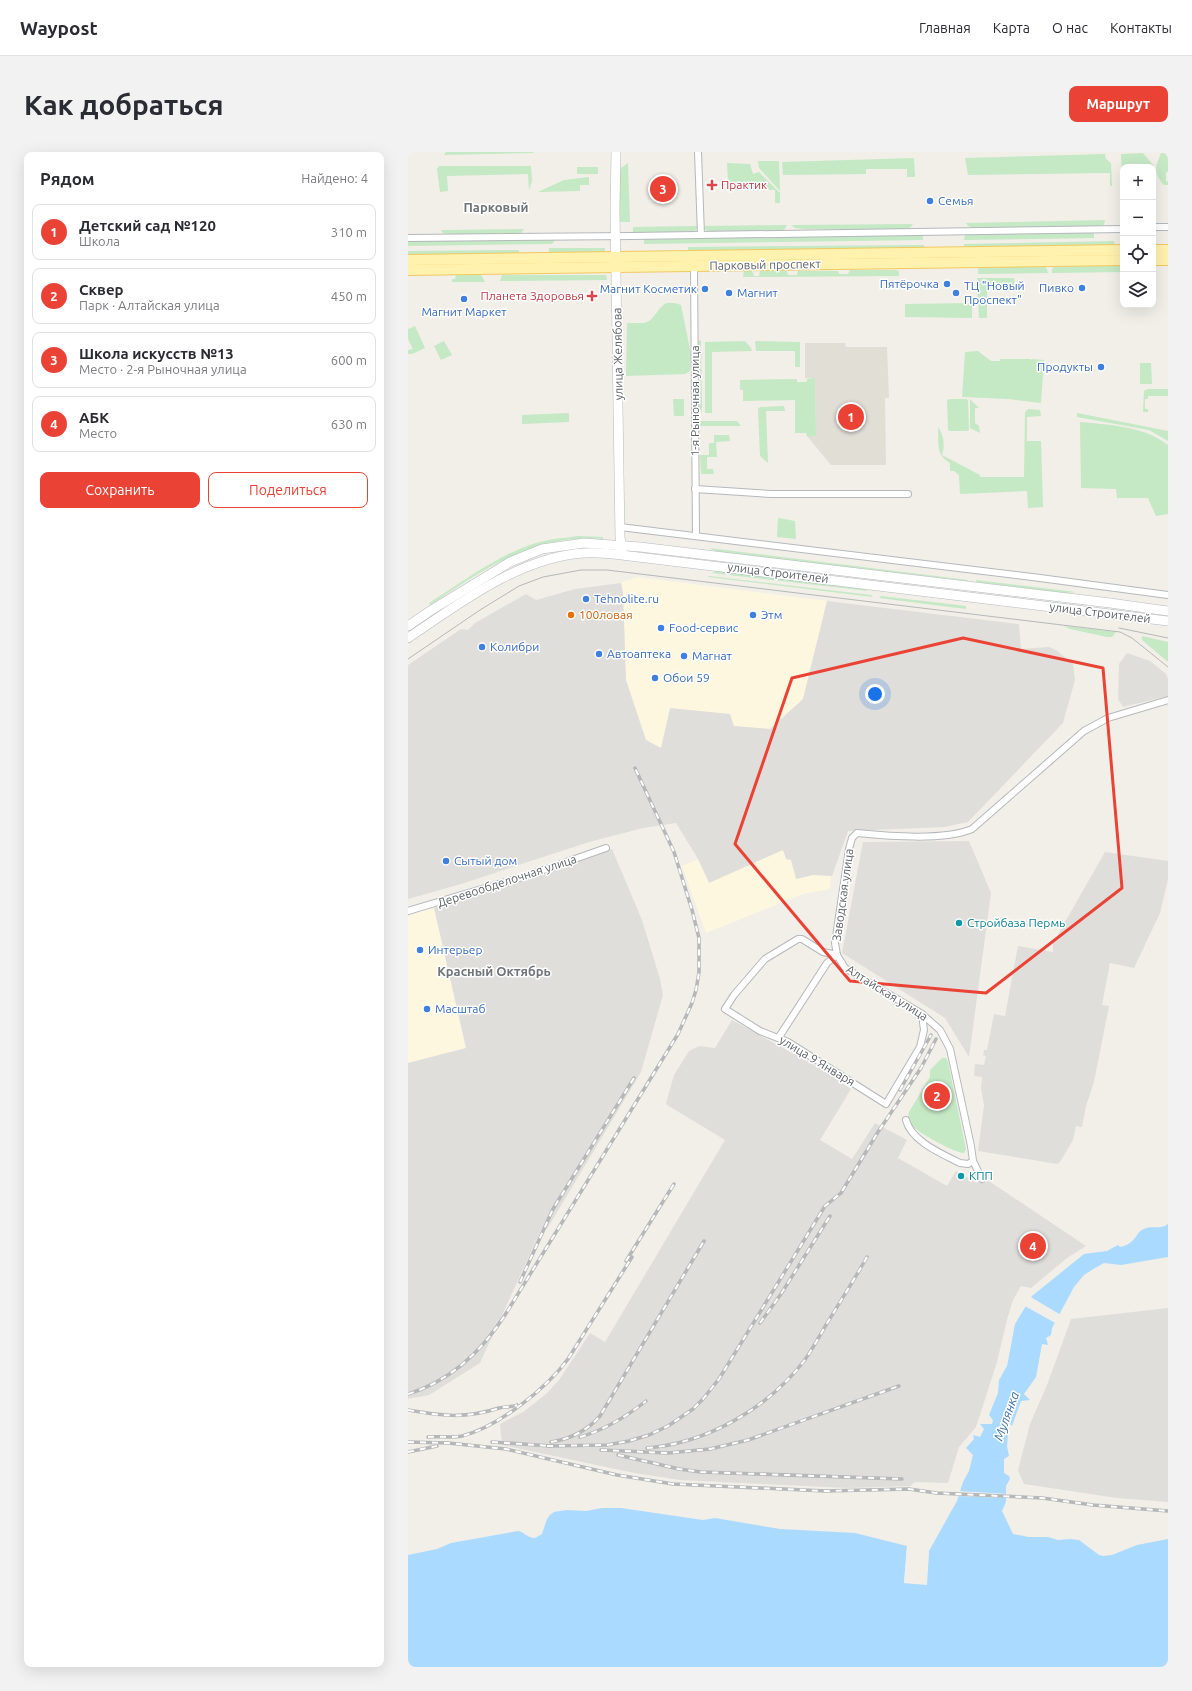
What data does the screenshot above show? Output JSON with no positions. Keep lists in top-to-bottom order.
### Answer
{
  "streets": {
    "main road": ["Парковый проспект", "улица Желябова", "улица Строителей"],
    "street": [
      "1-я Рыночная улица",
      "Деревообделочная улица",
      "Заводская улица",
      "Алтайская улица",
      "улица 9 Января"
    ]
  },
  "crossings": [
    ["Парковый проспект", "улица Желябова"],
    ["Парковый проспект", "1-я Рыночная улица"],
    ["улица Желябова", "улица Строителей"],
    ["Заводская улица", "Алтайская улица"],
    ["Заводская улица", "улица 9 Января"],
    ["Алтайская улица", "улица 9 Января"]
  ],
  "districts": ["Парковый", "Красный Октябрь"],
  "water": ["Мулянка"],
  "places": {
    "health": ["Практик", "Планета Здоровья"],
    "other": [
      "Семья",
      "Пятёрочка",
      "Пивко",
      "Магнит Косметик",
      "Магнит",
      "ТЦ \"Новый Проспект\"",
      "Магнит Маркет",
      "Продукты",
      "Tehnolite.ru",
      "100ловая",
      "Этм",
      "Food-сервис",
      "Колибри",
      "Автоаптека",
      "Магнат",
      "Обои 59",
      "Сытый дом",
      "Стройбаза Пермь",
      "Интерьер",
      "Масштаб",
      "КПП"
    ]
  },
  "page": {
    "header": "Waypost",
    "nav": [
      "Главная",
      "Карта",
      "О нас",
      "Контакты"
    ],
    "buttons": [
      "Маршрут",
      ["Сохранить", "Поделиться"]
    ],
    "title": "Как добраться",
    "heading": ["Рядом", "Найдено: 4"],
    "map_buttons": ["+", "−"],
    "pins": [
      "3",
      "1",
      "2",
      "4"
    ],
    "list": [
      {
        "mark": "1",
        "name": "Детский сад №120",
        "note": "Школа",
        "value": "310 m"
      },
      {
        "mark": "2",
        "name": "Сквер",
        "note": "Парк · Алтайская улица",
        "value": "450 m"
      },
      {
        "mark": "3",
        "name": "Школа искусств №13",
        "note": "Место · 2-я Рыночная улица",
        "value": "600 m"
      },
      {
        "mark": "4",
        "name": "АБК",
        "note": "Место",
        "value": "630 m"
      }
    ]
  }
}
